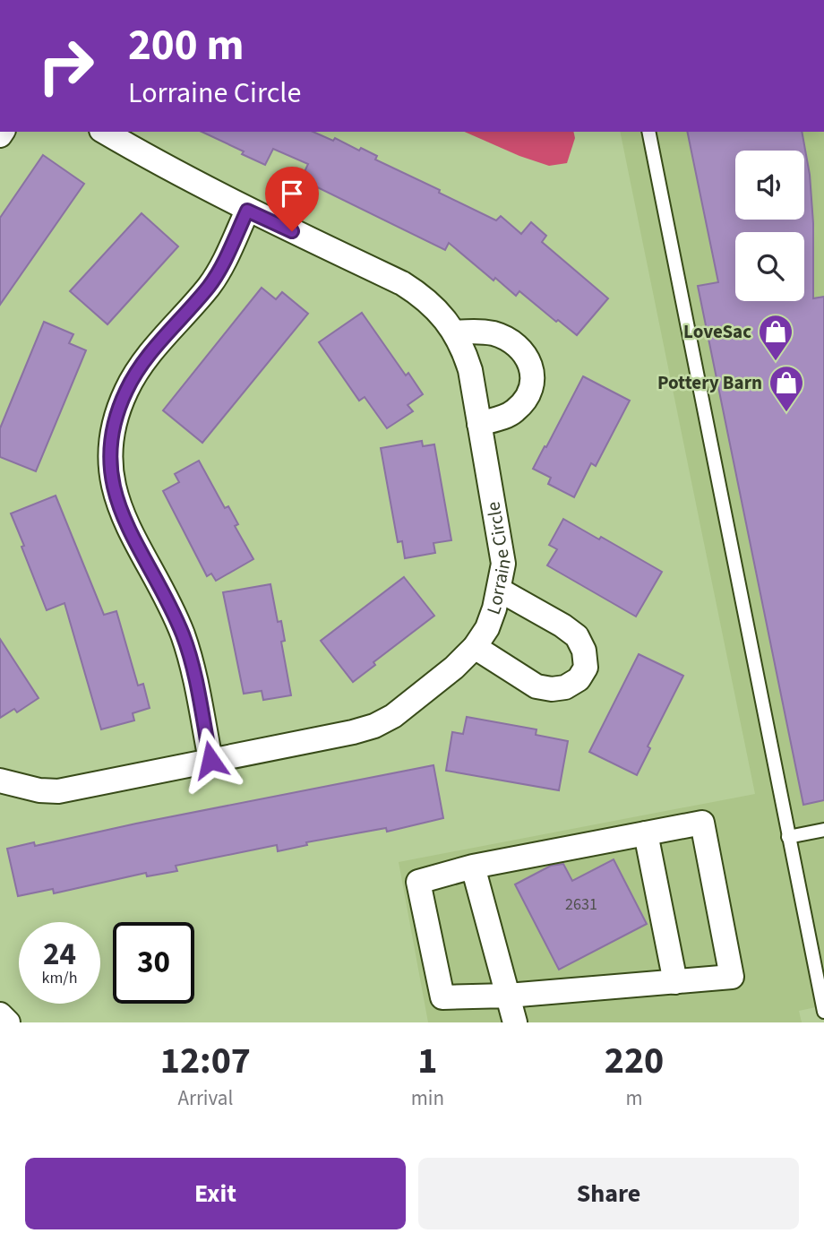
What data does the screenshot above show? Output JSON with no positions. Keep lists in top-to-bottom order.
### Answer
{
  "streets": {
    "street": ["Lorraine Circle"]
  },
  "places": {
    "shop": ["LoveSac", "Pottery Barn"]
  },
  "house_numbers": ["2631"],
  "page": {
    "turn": ["200 m", "Lorraine Circle"],
    "speed": "24 km/h",
    "limit": "30",
    "eta": [
      "12:07",
      "Arrival",
      "1",
      "min",
      "220",
      "m"
    ],
    "buttons": ["Exit", "Share"]
  }
}
